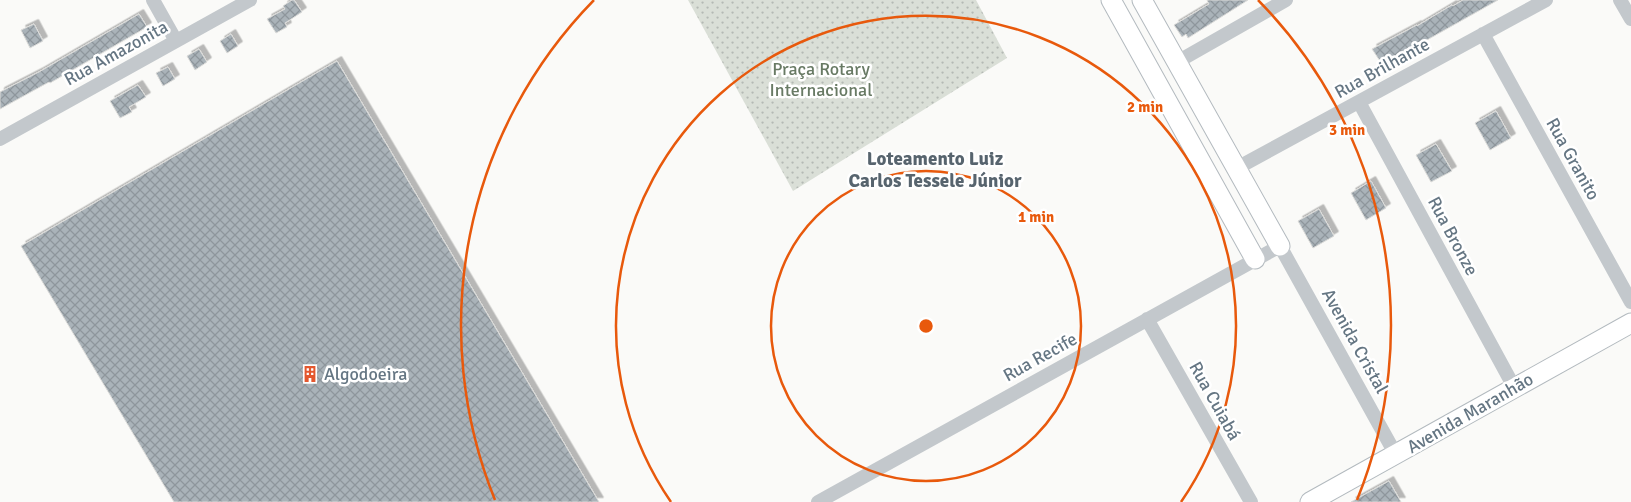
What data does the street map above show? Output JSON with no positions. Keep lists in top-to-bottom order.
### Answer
{
  "streets": {
    "street": [
      "Rua Amazonita",
      "Rua Brilhante",
      "Rua Granito",
      "Rua Bronze",
      "Avenida Cristal",
      "Rua Recife",
      "Rua Cuiabá",
      "Avenida Maranhão"
    ]
  },
  "crossings": [
    ["Rua Brilhante", "Rua Granito"],
    ["Rua Brilhante", "Rua Bronze"],
    ["Rua Bronze", "Avenida Maranhão"],
    ["Avenida Cristal", "Rua Recife"],
    ["Avenida Cristal", "Avenida Maranhão"],
    ["Rua Recife", "Rua Cuiabá"]
  ],
  "districts": ["Loteamento Luiz Carlos Tessele Júnior"],
  "parks": ["Praça Rotary Internacional"],
  "places": {
    "building": ["Algodoeira"]
  },
  "rings": ["2 min", "3 min", "1 min"]
}
